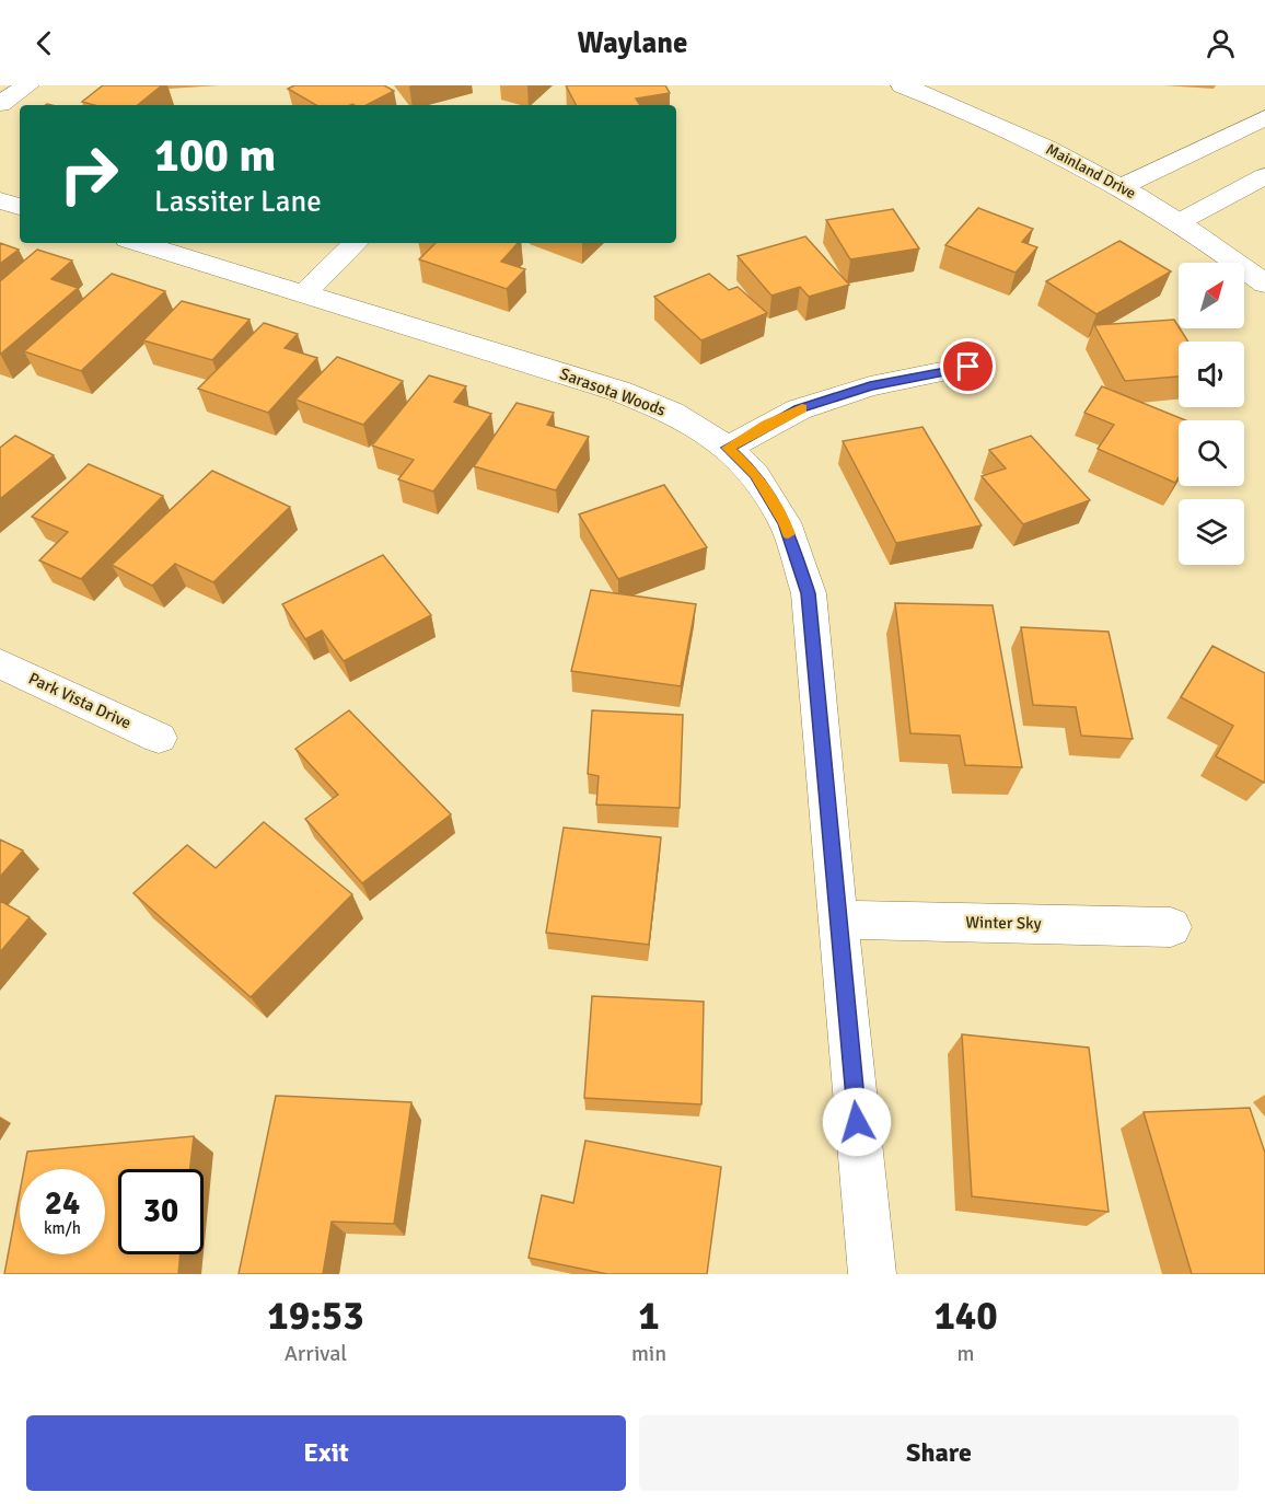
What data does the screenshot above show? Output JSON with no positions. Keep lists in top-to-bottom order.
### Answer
{
  "streets": {
    "street": [
      "Mainland Drive",
      "Sarasota Woods",
      "Park Vista Drive",
      "Winter Sky"
    ]
  },
  "crossings": [
    ["Sarasota Woods", "Winter Sky"]
  ],
  "north": "top right",
  "page": {
    "header": "Waylane",
    "turn": ["100 m", "Lassiter Lane"],
    "speed": "24 km/h",
    "limit": "30",
    "eta": [
      "19:53",
      "Arrival",
      "1",
      "min",
      "140",
      "m"
    ],
    "buttons": ["Exit", "Share"]
  }
}
